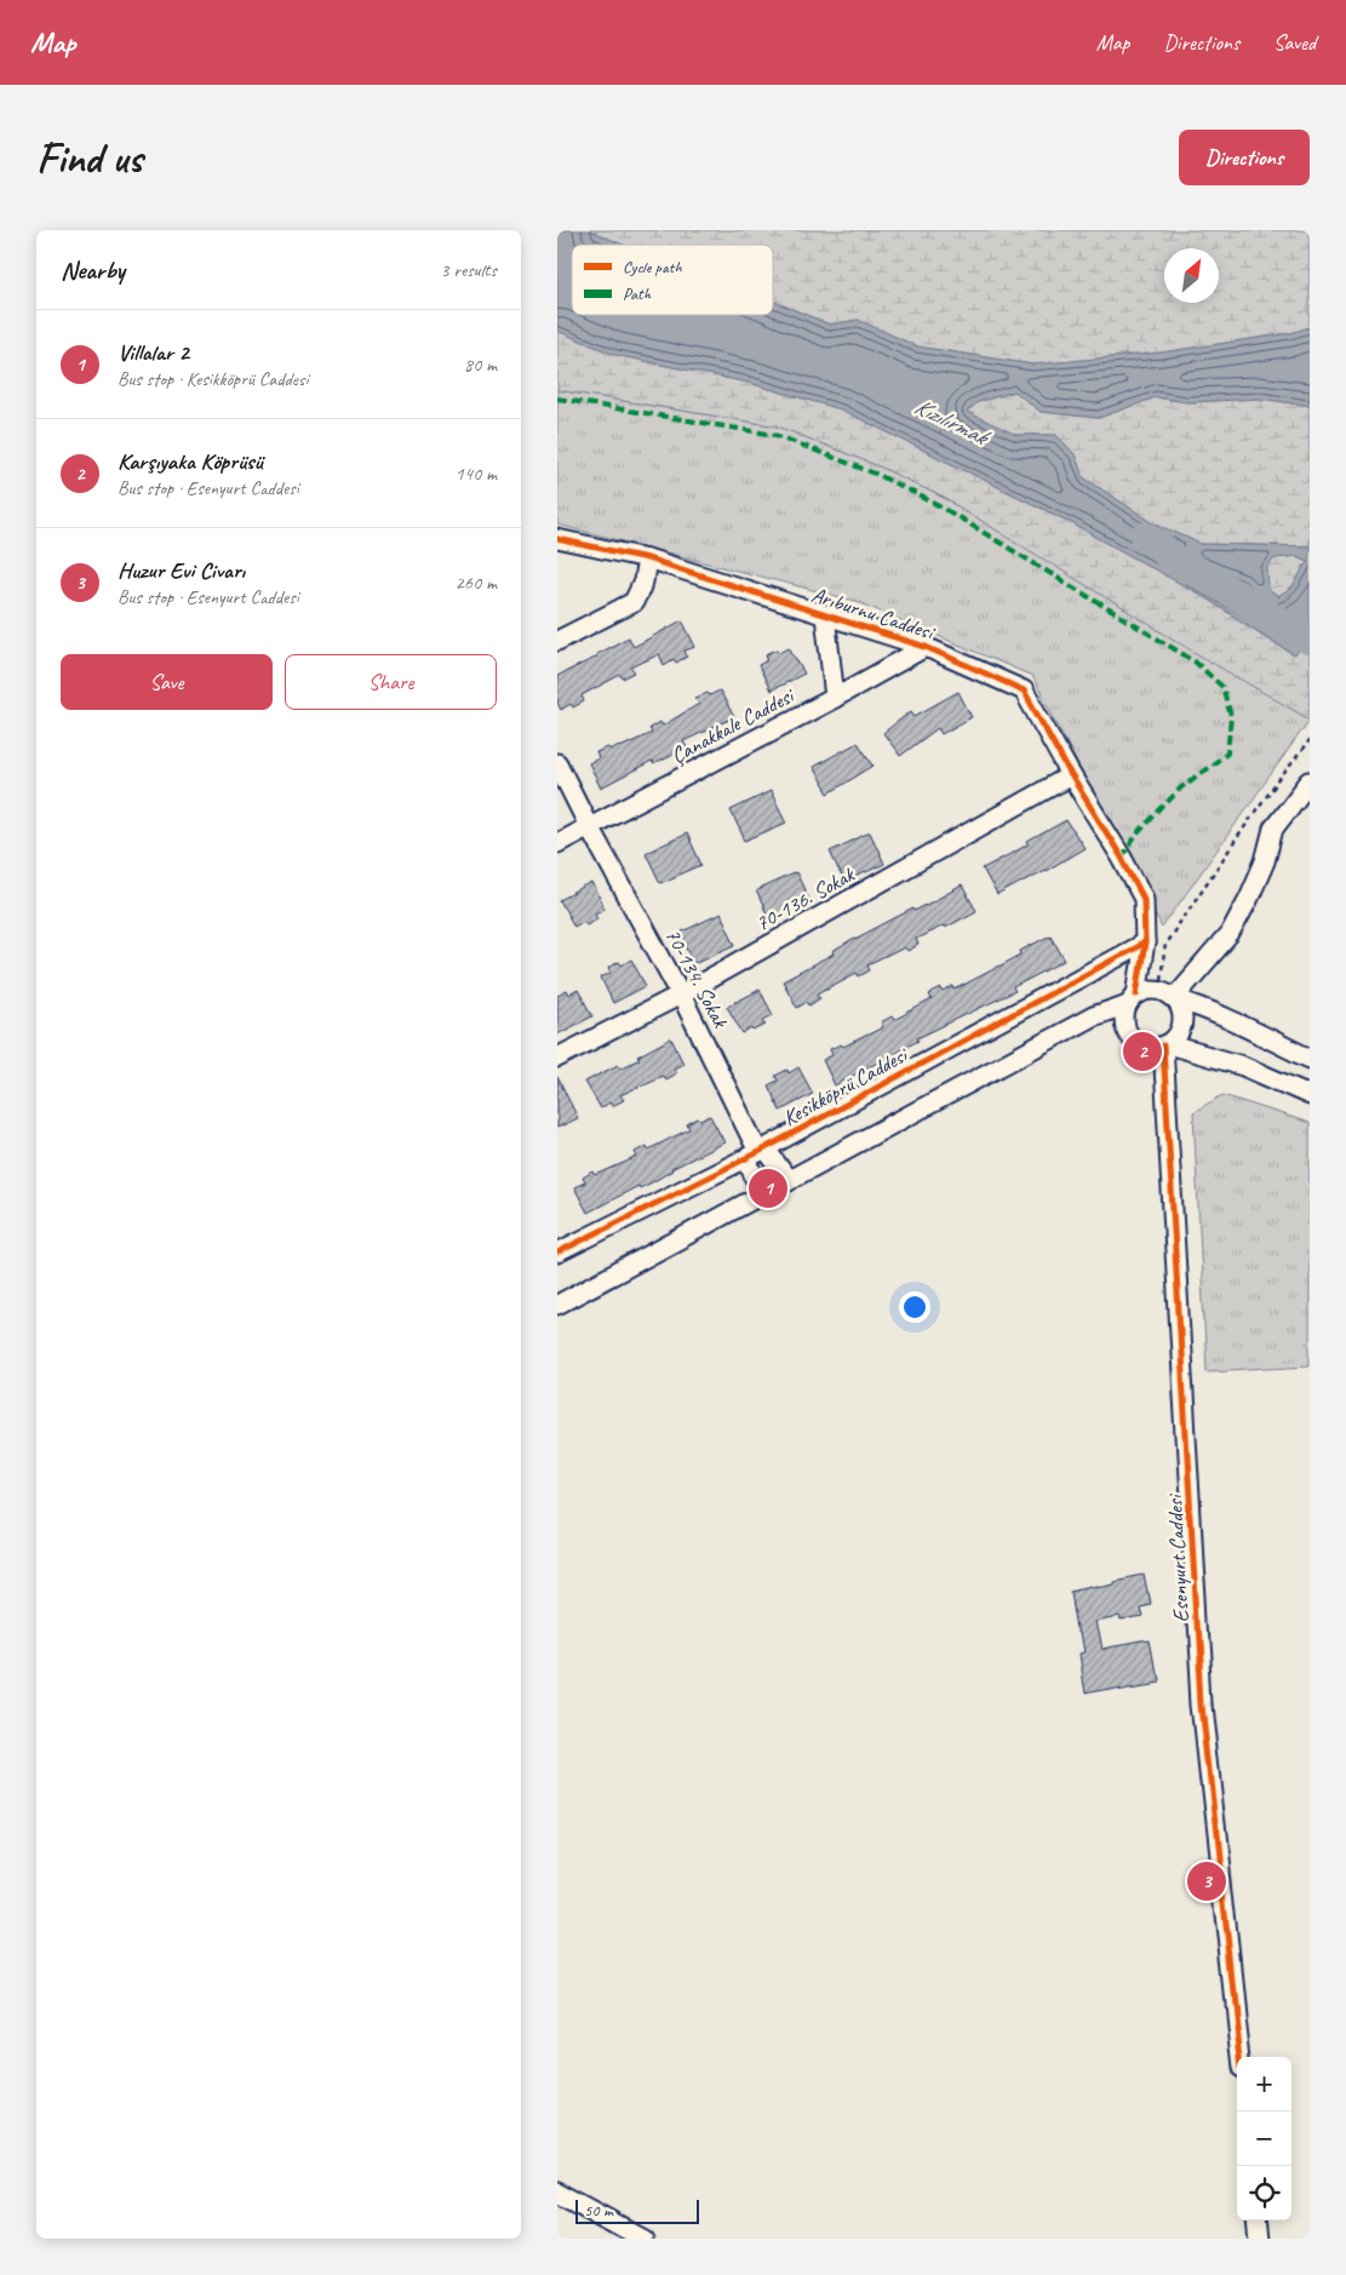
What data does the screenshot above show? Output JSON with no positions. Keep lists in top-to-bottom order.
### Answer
{
  "streets": {
    "street": [
      "Arıburnu Caddesi",
      "Çanakkale Caddesi",
      "70-136. Sokak",
      "70-134. Sokak",
      "Kesikköprü Caddesi",
      "Esenyurt Caddesi"
    ]
  },
  "crossings": [
    ["Arıburnu Caddesi", "Çanakkale Caddesi"],
    ["Arıburnu Caddesi", "70-136. Sokak"],
    ["Arıburnu Caddesi", "Kesikköprü Caddesi"],
    ["Arıburnu Caddesi", "Esenyurt Caddesi"],
    ["Çanakkale Caddesi", "70-134. Sokak"],
    ["70-136. Sokak", "70-134. Sokak"],
    ["70-134. Sokak", "Kesikköprü Caddesi"]
  ],
  "water": ["Kızılırmak"],
  "legend": ["Cycle path", "Path"],
  "scale_bar": "50 m",
  "north": "top right",
  "page": {
    "header": "Map",
    "nav": ["Map", "Directions", "Saved"],
    "buttons": [
      "Directions",
      ["Save", "Share"]
    ],
    "title": "Find us",
    "heading": ["Nearby", "3 results"],
    "list": [
      {
        "mark": "1",
        "name": "Villalar 2",
        "note": "Bus stop · Kesikköprü Caddesi",
        "value": "80 m"
      },
      {
        "mark": "2",
        "name": "Karşıyaka Köprüsü",
        "note": "Bus stop · Esenyurt Caddesi",
        "value": "140 m"
      },
      {
        "mark": "3",
        "name": "Huzur Evi Civarı",
        "note": "Bus stop · Esenyurt Caddesi",
        "value": "260 m"
      }
    ],
    "pins": ["2", "1", "3"],
    "map_buttons": ["+", "−"],
    "scale": "50 m"
  }
}
